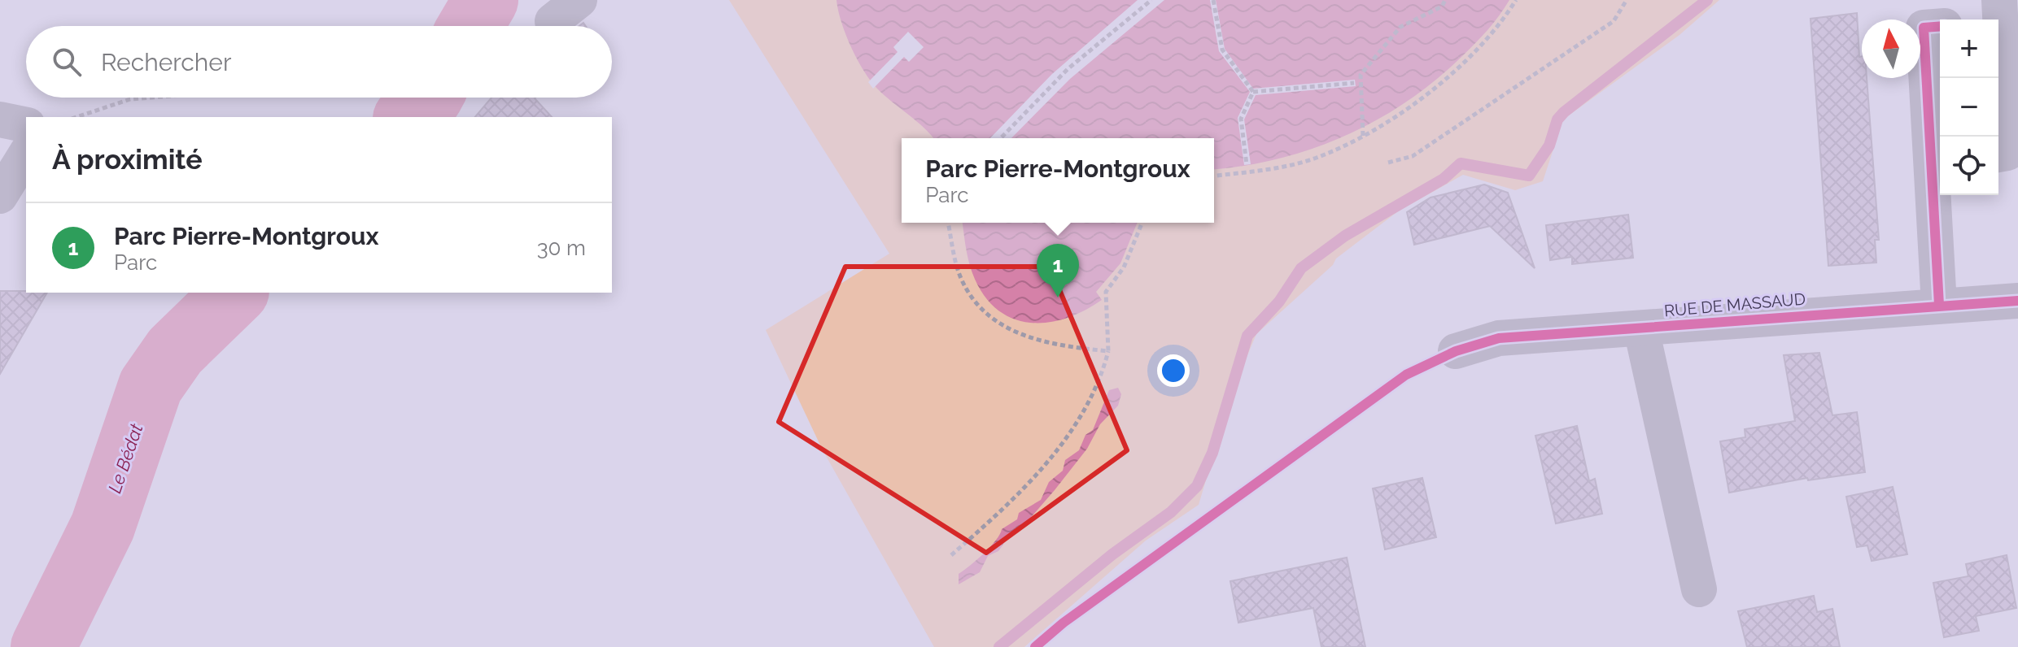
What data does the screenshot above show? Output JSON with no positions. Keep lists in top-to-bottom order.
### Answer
{
  "streets": {
    "street": ["RUE DE MASSAUD"]
  },
  "water": ["Le Bédat"],
  "north": "top",
  "page": {
    "map_buttons": ["+", "−"],
    "search": "Rechercher",
    "heading": "À proximité",
    "popup": ["Parc Pierre-Montgroux", "Parc"],
    "list": [
      {
        "mark": "1",
        "name": "Parc Pierre-Montgroux",
        "note": "Parc",
        "value": "30 m"
      }
    ],
    "pins": "1"
  }
}
